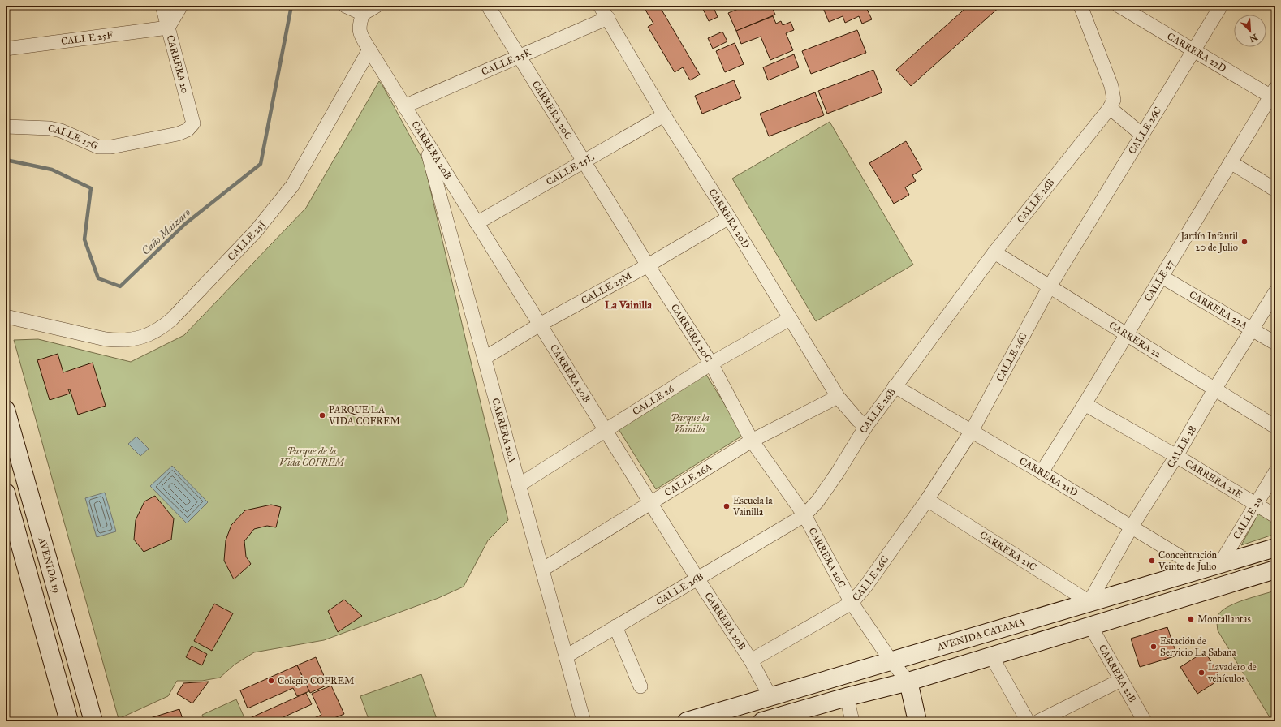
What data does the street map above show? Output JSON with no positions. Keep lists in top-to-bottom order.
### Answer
{
  "streets": {
    "main road": ["AVENIDA 19", "AVENIDA CATAMA"],
    "street": [
      "CALLE 25F",
      "CARRERA 22D",
      "CALLE 25K",
      "CARRERA 20",
      "CARRERA 20C",
      "CALLE 26C",
      "CALLE 25G",
      "CARRERA 20B",
      "CALLE 25L",
      "CALLE 26B",
      "CARRERA 20D",
      "CALLE 25J",
      "CALLE 27",
      "CALLE 25M",
      "CARRERA 22A",
      "CARRERA 22",
      "CALLE 26",
      "CARRERA 20A",
      "CALLE 28",
      "CARRERA 21D",
      "CARRERA 21E",
      "CALLE 26A",
      "CALLE 29",
      "CARRERA 21C",
      "CARRERA 21B"
    ]
  },
  "crossings": [
    ["CALLE 25F", "CARRERA 20"],
    ["CARRERA 22D", "CALLE 26C"],
    ["CARRERA 22D", "CALLE 27"],
    ["CALLE 25K", "CARRERA 20C"],
    ["CALLE 25K", "CARRERA 20B"],
    ["CALLE 25K", "CARRERA 20D"],
    ["CARRERA 20", "CALLE 25G"],
    ["CARRERA 20C", "CALLE 26C"],
    ["CARRERA 20C", "CALLE 25L"],
    ["CARRERA 20C", "CALLE 26B"],
    ["CARRERA 20C", "CALLE 25M"],
    ["CARRERA 20C", "CALLE 26"],
    ["CARRERA 20C", "CALLE 26A"],
    ["CARRERA 20C", "AVENIDA CATAMA"],
    ["CALLE 26C", "CARRERA 20B"],
    ["CALLE 26C", "CARRERA 22"],
    ["CALLE 26C", "CARRERA 21D"],
    ["CALLE 26C", "CARRERA 21C"],
    ["CARRERA 20B", "CALLE 25L"],
    ["CARRERA 20B", "CALLE 26B"],
    ["CARRERA 20B", "CALLE 25J"],
    ["CARRERA 20B", "CALLE 25M"],
    ["CARRERA 20B", "CALLE 26"],
    ["CARRERA 20B", "CARRERA 20A"],
    ["CARRERA 20B", "CALLE 26A"],
    ["CARRERA 20B", "AVENIDA CATAMA"],
    ["CALLE 25L", "CARRERA 20D"],
    ["CALLE 26B", "CARRERA 20D"],
    ["CALLE 26B", "CARRERA 22"],
    ["CALLE 26B", "CARRERA 20A"],
    ["CALLE 26B", "CARRERA 21D"],
    ["CARRERA 20D", "CALLE 25M"],
    ["CARRERA 20D", "CALLE 26"],
    ["CARRERA 20D", "CALLE 26A"],
    ["CALLE 27", "CARRERA 22A"],
    ["CALLE 27", "CARRERA 22"],
    ["CALLE 27", "CARRERA 21D"],
    ["CALLE 27", "CARRERA 21E"],
    ["CALLE 25M", "CARRERA 20A"],
    ["CARRERA 22A", "CALLE 28"],
    ["CARRERA 22", "CALLE 28"],
    ["CALLE 26", "CARRERA 20A"],
    ["CARRERA 20A", "CALLE 26A"],
    ["CALLE 28", "CARRERA 21D"],
    ["CALLE 28", "CARRERA 21E"],
    ["CALLE 28", "CARRERA 21C"],
    ["CALLE 28", "AVENIDA CATAMA"],
    ["CARRERA 21D", "AVENIDA CATAMA"],
    ["CARRERA 21E", "CALLE 29"],
    ["CALLE 29", "AVENIDA CATAMA"],
    ["CARRERA 21C", "AVENIDA CATAMA"]
  ],
  "districts": ["La Vainilla"],
  "water": ["Caño Maizaro"],
  "parks": ["Parque la Vainilla", "Parque de la Vida COFREM"],
  "places": [
    "Jardín Infantil 20 de Julio",
    "PARQUE LA VIDA COFREM",
    "Escuela la Vainilla",
    "Concentración Veinte de Julio",
    "Montallantas",
    "Estación de Servicio La Sabana",
    "Lavadero de vehículos",
    "Colegio COFREM"
  ],
  "north": "bottom right"
}
